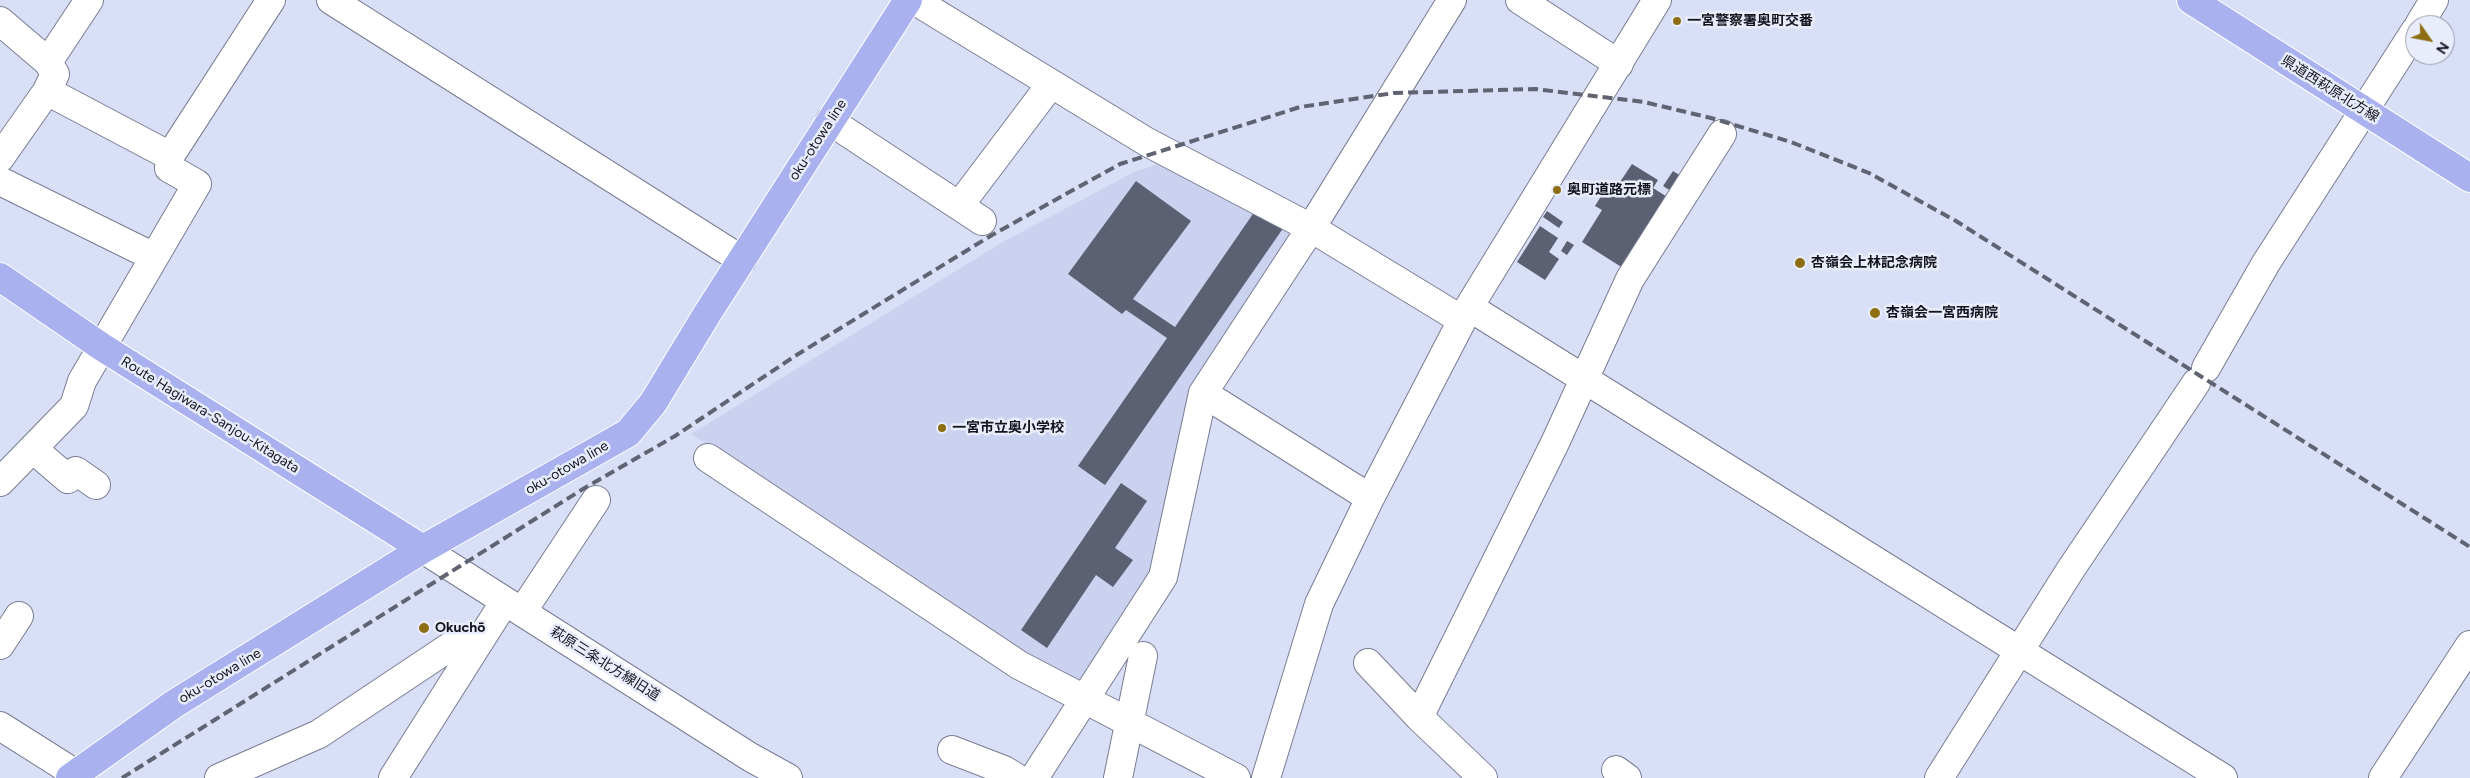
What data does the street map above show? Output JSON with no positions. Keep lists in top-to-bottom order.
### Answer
{
  "streets": {
    "main road": ["県道西萩原北方線", "oku-otowa line", "Route Hagiwara-Sanjou-Kitagata"],
    "street": ["萩原三条北方線旧道"]
  },
  "crossings": [
    ["oku-otowa line", "Route Hagiwara-Sanjou-Kitagata"],
    ["oku-otowa line", "萩原三条北方線旧道"],
    ["Route Hagiwara-Sanjou-Kitagata", "萩原三条北方線旧道"]
  ],
  "places": [
    "一宮警察署奥町交番",
    "奥町道路元標",
    "杏嶺会上林記念病院",
    "杏嶺会一宮西病院",
    "一宮市立奥小学校",
    "Okuchō"
  ],
  "north": "bottom right"
}
